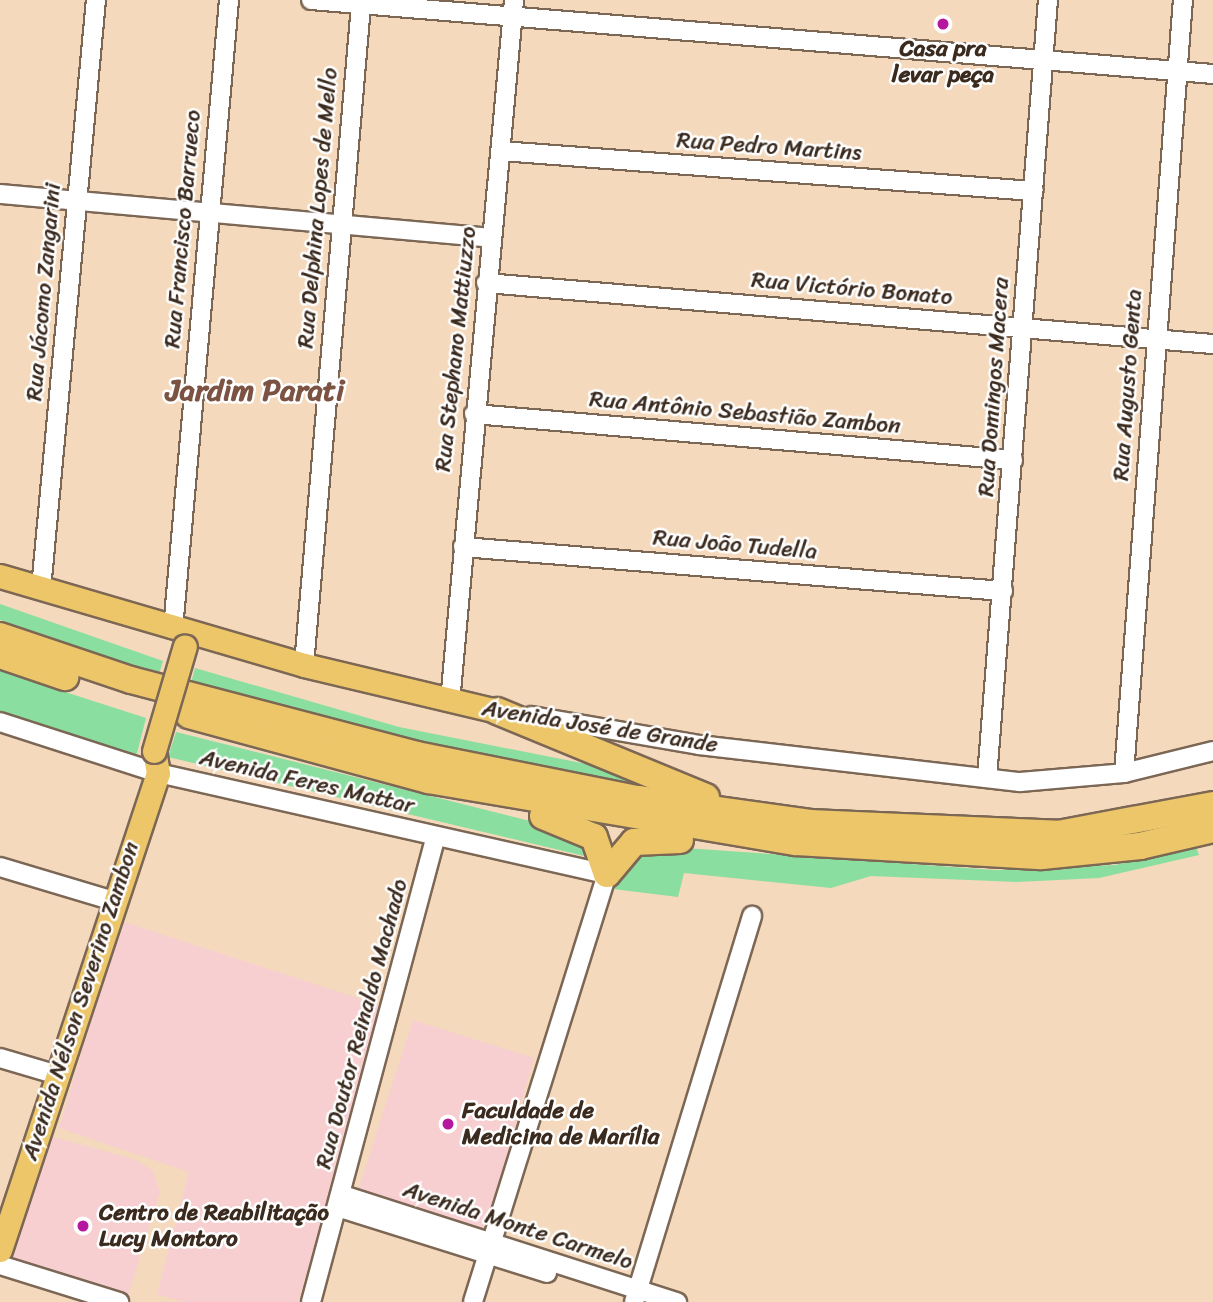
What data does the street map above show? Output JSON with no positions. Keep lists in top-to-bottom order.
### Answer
{
  "streets": {
    "main road": ["Avenida José de Grande", "Avenida Nélson Severino Zambon"],
    "street": [
      "Rua Pedro Martins",
      "Rua Delphina Lopes de Mello",
      "Rua Francisco Barrueco",
      "Rua Victório Bonato",
      "Rua Jácomo Zangarini",
      "Rua Stephano Mattiuzzo",
      "Rua Augusto Genta",
      "Rua Domingos Macera",
      "Rua Antônio Sebastião Zambon",
      "Rua João Tudella",
      "Avenida Feres Mattar",
      "Rua Doutor Reinaldo Machado",
      "Avenida Monte Carmelo"
    ]
  },
  "crossings": [
    ["Rua Pedro Martins", "Rua Stephano Mattiuzzo"],
    ["Rua Pedro Martins", "Rua Domingos Macera"],
    ["Rua Delphina Lopes de Mello", "Avenida José de Grande"],
    ["Rua Francisco Barrueco", "Avenida José de Grande"],
    ["Rua Francisco Barrueco", "Avenida Nélson Severino Zambon"],
    ["Rua Victório Bonato", "Rua Stephano Mattiuzzo"],
    ["Rua Victório Bonato", "Rua Augusto Genta"],
    ["Rua Victório Bonato", "Rua Domingos Macera"],
    ["Rua Jácomo Zangarini", "Avenida José de Grande"],
    ["Rua Stephano Mattiuzzo", "Rua Antônio Sebastião Zambon"],
    ["Rua Stephano Mattiuzzo", "Rua João Tudella"],
    ["Rua Stephano Mattiuzzo", "Avenida José de Grande"],
    ["Rua Augusto Genta", "Avenida José de Grande"],
    ["Rua Domingos Macera", "Rua Antônio Sebastião Zambon"],
    ["Rua Domingos Macera", "Rua João Tudella"],
    ["Rua Domingos Macera", "Avenida José de Grande"],
    ["Avenida José de Grande", "Avenida Nélson Severino Zambon"],
    ["Avenida Feres Mattar", "Avenida Nélson Severino Zambon"],
    ["Avenida Feres Mattar", "Rua Doutor Reinaldo Machado"],
    ["Rua Doutor Reinaldo Machado", "Avenida Monte Carmelo"]
  ],
  "districts": ["Jardim Parati"],
  "places": ["Casa pra levar peça", "Faculdade de Medicina de Marília", "Centro de Reabilitação Lucy Montoro"]
}
